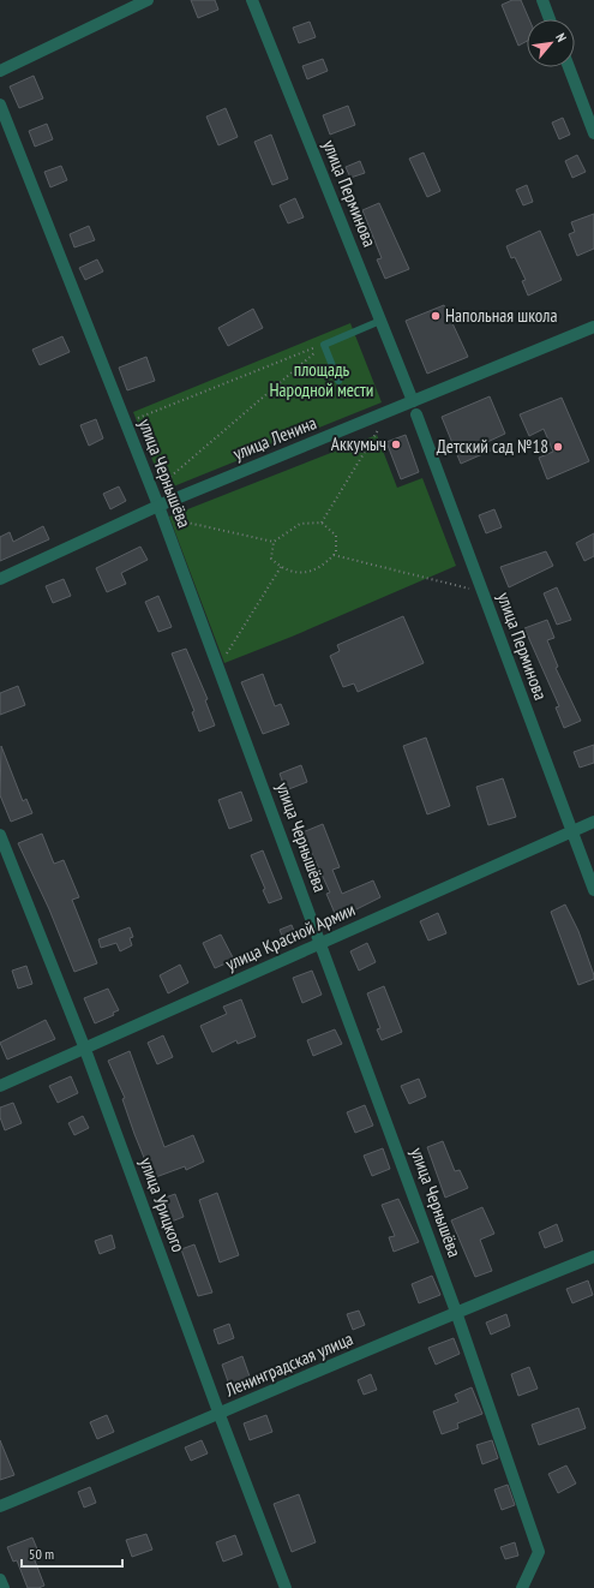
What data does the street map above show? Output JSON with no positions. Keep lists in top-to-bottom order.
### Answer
{
  "streets": {
    "street": [
      "улица Перминова",
      "улица Ленина",
      "улица Чернышёва",
      "улица Красной Армии",
      "улица Урицкого",
      "Ленинградская улица"
    ]
  },
  "crossings": [
    ["улица Перминова", "улица Ленина"],
    ["улица Перминова", "улица Красной Армии"],
    ["улица Ленина", "улица Чернышёва"],
    ["улица Чернышёва", "улица Красной Армии"],
    ["улица Чернышёва", "Ленинградская улица"],
    ["улица Красной Армии", "улица Урицкого"],
    ["улица Урицкого", "Ленинградская улица"]
  ],
  "parks": ["площадь Народной мести"],
  "places": ["Напольная школа", "Аккумыч", "Детский сад №18"],
  "scale_bar": "50 m",
  "north": "top right"
}
